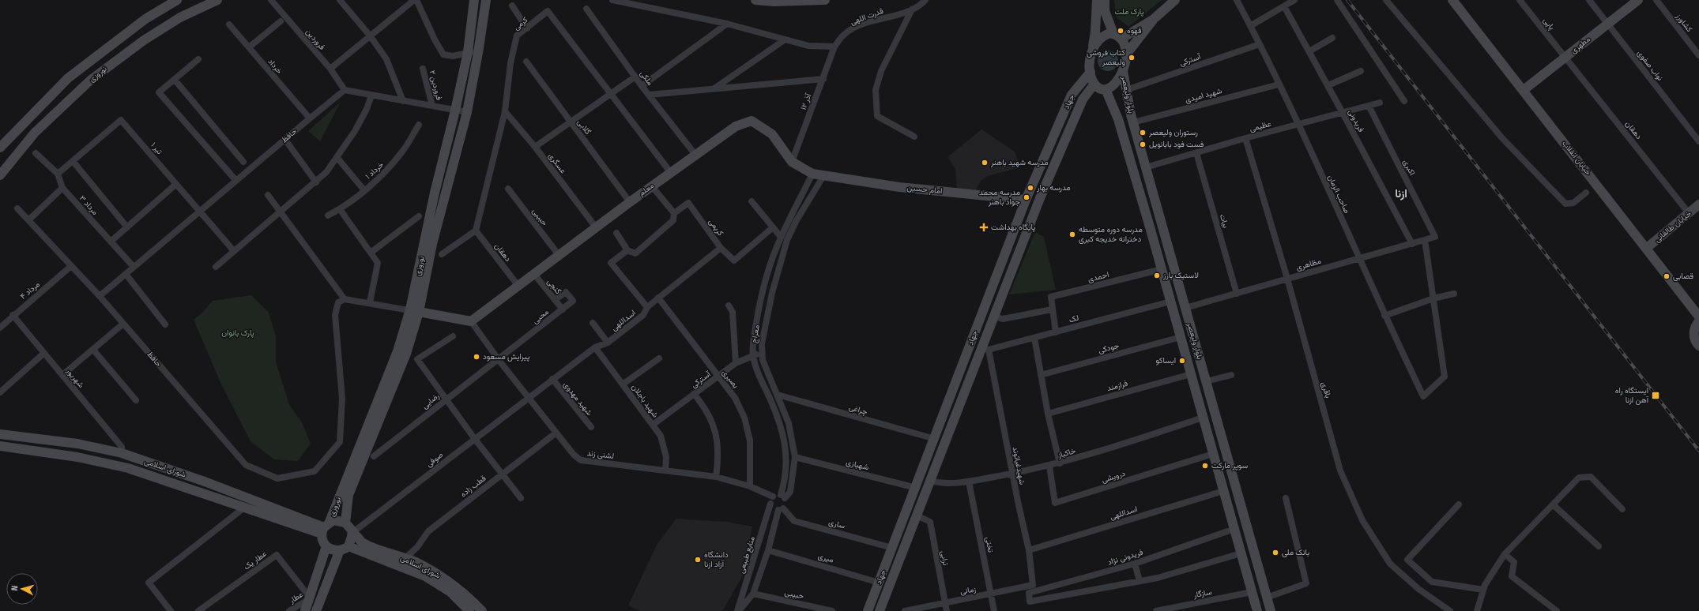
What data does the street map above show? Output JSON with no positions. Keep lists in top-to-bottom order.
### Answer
{
  "streets": {
    "main road": [
      "مطهری",
      "نوروزی",
      "بلوار ولیعصر",
      "جهاد",
      "خیابان انقلاب",
      "معلم",
      "امام حسین",
      "خیابان طالقانی",
      "شورای اسلامی"
    ],
    "street": [
      "قدرت اللهی",
      "کشاورز",
      "کرمی",
      "پاپی",
      "فروردین",
      "آسترکی",
      "نواب صفوی",
      "خرداد",
      "ملکی",
      "فروردین ۲",
      "شهید امیدی",
      "۱۲ آذر",
      "فریدونی",
      "عظیمی",
      "گلابی",
      "دهقان",
      "حافظ",
      "تیر ۱",
      "عسگری",
      "اکبری",
      "خرداد ۱",
      "صاحب الزمان",
      "مرداد ۳",
      "حبیبی",
      "بیات",
      "کریمی",
      "مظاهری",
      "احمدی",
      "گنجی",
      "مرداد ۴",
      "محبی",
      "لک",
      "اسداللهی",
      "معراج",
      "جودکی",
      "شهریور",
      "بصیری",
      "فرازمند",
      "باقری",
      "شهید مهدوی",
      "رضایی",
      "شهید باجلان",
      "چراغی",
      "خاکباز",
      "لشنی زند",
      "صوفی",
      "شهبازی",
      "شهید‌غیاثوند",
      "درویشی",
      "قطب زاده",
      "ساری",
      "تختی",
      "منابع طبیعی",
      "فریدونی نژاد",
      "میری",
      "ترابی",
      "عطار یک",
      "زمانی",
      "سازگار",
      "عطار"
    ]
  },
  "crossings": [
    ["قدرت اللهی", "۱۲ آذر"],
    ["کرمی", "دهقان"],
    ["کرمی", "عسگری"],
    ["کرمی", "معلم"],
    ["پاپی", "مطهری"],
    ["پاپی", "دهقان"],
    ["فروردین", "حافظ"],
    ["مطهری", "نواب صفوی"],
    ["مطهری", "دهقان"],
    ["مطهری", "خیابان انقلاب"],
    ["آسترکی", "بلوار ولیعصر"],
    ["آسترکی", "صاحب الزمان"],
    ["آسترکی", "معراج"],
    ["آسترکی", "بصیری"],
    ["آسترکی", "شهید باجلان"],
    ["خرداد", "حافظ"],
    ["نوروزی", "صوفی"],
    ["نوروزی", "شورای اسلامی"],
    ["ملکی", "معلم"],
    ["بلوار ولیعصر", "شهید امیدی"],
    ["بلوار ولیعصر", "جهاد"],
    ["بلوار ولیعصر", "عظیمی"],
    ["بلوار ولیعصر", "مظاهری"],
    ["بلوار ولیعصر", "احمدی"],
    ["بلوار ولیعصر", "لک"],
    ["بلوار ولیعصر", "اسداللهی"],
    ["بلوار ولیعصر", "جودکی"],
    ["بلوار ولیعصر", "فرازمند"],
    ["بلوار ولیعصر", "خاکباز"],
    ["بلوار ولیعصر", "درویشی"],
    ["بلوار ولیعصر", "فریدونی نژاد"],
    ["بلوار ولیعصر", "سازگار"],
    ["شهید امیدی", "صاحب الزمان"],
    ["۱۲ آذر", "معلم"],
    ["جهاد", "امام حسین"],
    ["جهاد", "لک"],
    ["جهاد", "چراغی"],
    ["جهاد", "خاکباز"],
    ["جهاد", "شهبازی"],
    ["جهاد", "شهید‌غیاثوند"],
    ["جهاد", "ساری"],
    ["جهاد", "میری"],
    ["جهاد", "ترابی"],
    ["فریدونی", "عظیمی"],
    ["فریدونی", "مظاهری"],
    ["عظیمی", "اکبری"],
    ["عظیمی", "صاحب الزمان"],
    ["عظیمی", "بیات"],
    ["عظیمی", "باقری"],
    ["گلابی", "معلم"],
    ["دهقان", "معلم"],
    ["دهقان", "خیابان طالقانی"],
    ["حافظ", "تیر ۱"],
    ["حافظ", "مرداد ۳"],
    ["تیر ۱", "مرداد ۳"],
    ["خیابان انقلاب", "خیابان طالقانی"],
    ["عسگری", "معلم"],
    ["اکبری", "مظاهری"],
    ["معلم", "امام حسین"],
    ["معلم", "حبیبی"],
    ["معلم", "گنجی"],
    ["معلم", "معراج"],
    ["معلم", "لشنی زند"],
    ["امام حسین", "معراج"],
    ["صاحب الزمان", "مظاهری"],
    ["حبیبی", "منابع طبیعی"],
    ["بیات", "مظاهری"],
    ["کریمی", "اسداللهی"],
    ["مظاهری", "باقری"],
    ["احمدی", "لک"],
    ["گنجی", "محبی"],
    ["مرداد ۴", "شهریور"],
    ["محبی", "رضایی"],
    ["محبی", "لشنی زند"],
    ["لک", "شهید‌غیاثوند"],
    ["اسداللهی", "بصیری"],
    ["اسداللهی", "شهید مهدوی"],
    ["اسداللهی", "شهید باجلان"],
    ["اسداللهی", "لشنی زند"],
    ["اسداللهی", "صوفی"],
    ["اسداللهی", "شهید‌غیاثوند"],
    ["معراج", "چراغی"],
    ["معراج", "لشنی زند"],
    ["معراج", "شهبازی"],
    ["معراج", "ساری"],
    ["معراج", "منابع طبیعی"],
    ["شهریور", "شورای اسلامی"],
    ["بصیری", "لشنی زند"],
    ["رضایی", "لشنی زند"],
    ["شهید باجلان", "لشنی زند"],
    ["خاکباز", "شهید‌غیاثوند"],
    ["خاکباز", "درویشی"],
    ["خاکباز", "تختی"],
    ["لشنی زند", "صوفی"],
    ["لشنی زند", "قطب زاده"],
    ["لشنی زند", "ساری"],
    ["لشنی زند", "منابع طبیعی"],
    ["صوفی", "شورای اسلامی"],
    ["شهید‌غیاثوند", "زمانی"],
    ["شورای اسلامی", "قطب زاده"],
    ["ساری", "منابع طبیعی"],
    ["تختی", "زمانی"],
    ["منابع طبیعی", "میری"],
    ["ترابی", "زمانی"],
    ["عطار یک", "عطار"]
  ],
  "districts": ["ازنا"],
  "parks": ["پارک ملت", "پارک بانوان"],
  "places": {
    "other": [
      "قهوه",
      "کتاب فروشی ولیعصر",
      "رستوران ولیعصر",
      "فست فود بابانویل",
      "مدرسه شهید باهنر",
      "مدرسه بهار",
      "مدرسه محمد جواد باهنر",
      "مدرسه دوره متوسطه دخترانه خدیجه کبری",
      "لاستیک بارز",
      "قصابی",
      "پیرایش مسعود",
      "ایساکو",
      "سوپر مارکت",
      "بانک ملی",
      "دانشگاه آزاد ازنا"
    ],
    "health": ["پایگاه بهداشت"],
    "transit": ["ایستگاه راه آهن ازنا"]
  },
  "north": "left"
}
